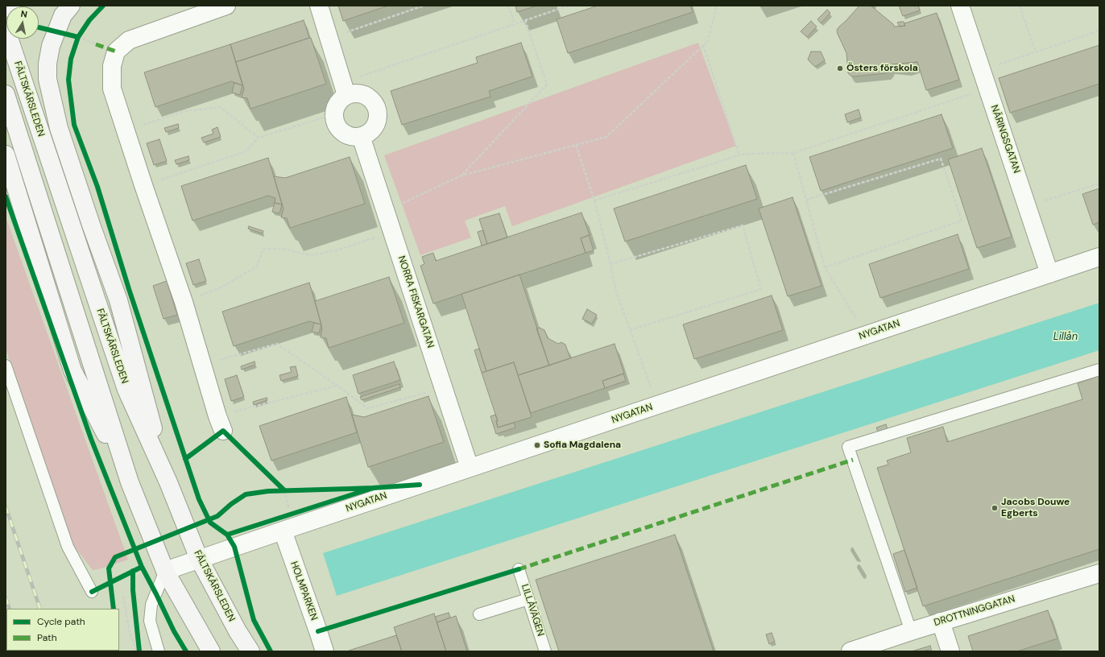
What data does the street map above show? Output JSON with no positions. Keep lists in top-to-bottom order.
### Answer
{
  "streets": {
    "main road": ["FÄLTSKÄRSLEDEN"],
    "street": [
      "NÄRINGSGATAN",
      "NORRA FISKARGATAN",
      "NYGATAN",
      "HOLMPARKEN",
      "DROTTNINGGATAN"
    ],
    "lane": ["LILLÅVÄGEN"]
  },
  "crossings": [
    ["FÄLTSKÄRSLEDEN", "NYGATAN"],
    ["NÄRINGSGATAN", "NYGATAN"],
    ["NORRA FISKARGATAN", "NYGATAN"],
    ["NYGATAN", "HOLMPARKEN"]
  ],
  "water": ["Lillån"],
  "places": ["Östers förskola", "Sofia Magdalena", "Jacobs Douwe Egberts"],
  "legend": ["Cycle path", "Path"],
  "north": "top"
}
